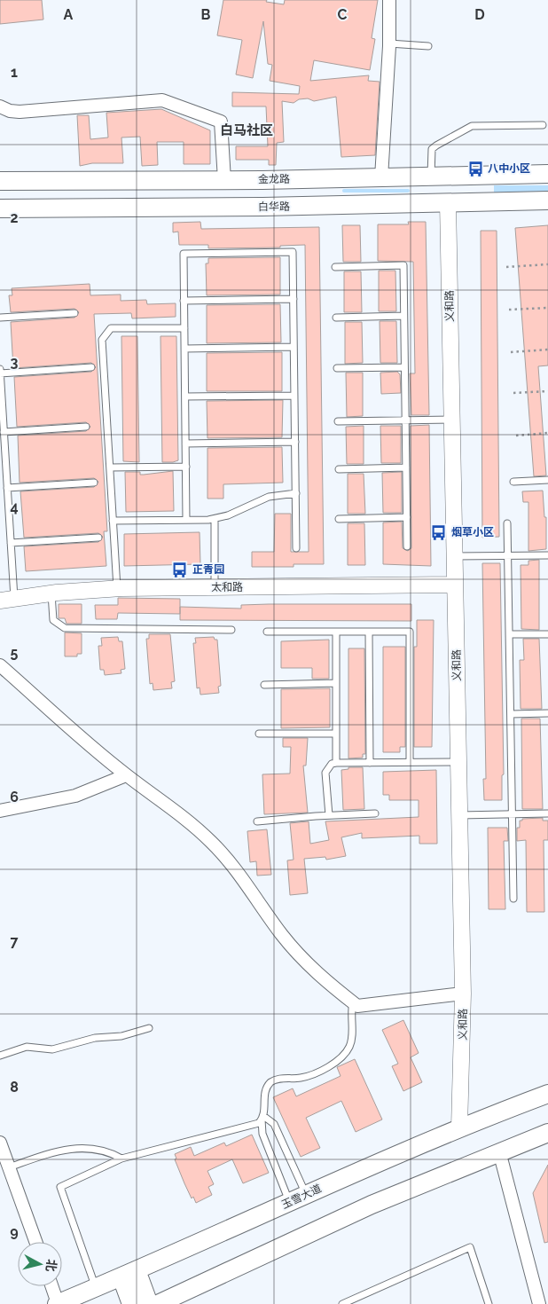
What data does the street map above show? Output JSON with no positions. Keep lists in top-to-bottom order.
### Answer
{
  "streets": {
    "main road": ["金龙路", "白华路", "玉雪大道"],
    "street": ["义和路", "太和路"]
  },
  "crossings": [
    ["白华路", "义和路"],
    ["义和路", "太和路"],
    ["义和路", "玉雪大道"]
  ],
  "districts": ["白马社区"],
  "places": {
    "bus stop": ["八中小区", "烟草小区", "正青园"]
  },
  "north": "right",
  "grid": {
    "columns": [
      "A",
      "B",
      "C",
      "D"
    ],
    "rows": [
      "1",
      "2",
      "3",
      "4",
      "5",
      "6",
      "7",
      "8",
      "9"
    ]
  }
}
